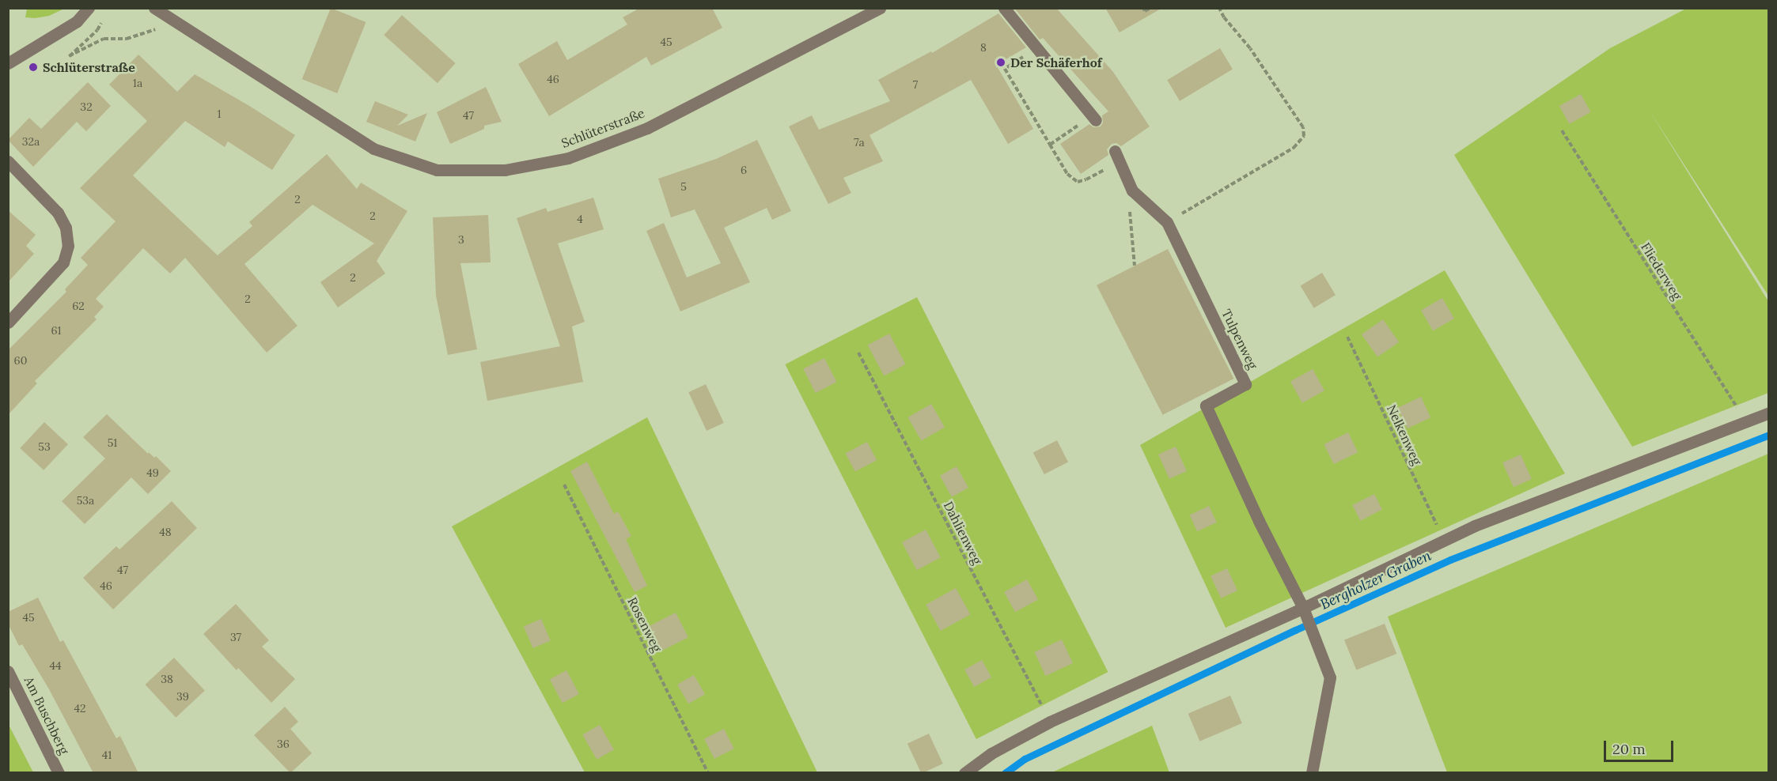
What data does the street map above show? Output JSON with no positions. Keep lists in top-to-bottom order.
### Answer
{
  "streets": {
    "street": ["Schlüterstraße", "Tulpenweg", "Am Buschberg"],
    "path": [
      "Fliederweg",
      "Nelkenweg",
      "Dahlienweg",
      "Rosenweg"
    ]
  },
  "water": ["Bergholzer Graben"],
  "places": ["Der Schäferhof", "Schlüterstraße"],
  "house_numbers": [
    "45",
    "8",
    "46",
    "1a",
    "7",
    "32",
    "1",
    "47",
    "32a",
    "7a",
    "6",
    "5",
    "2",
    "2",
    "4",
    "3",
    "2",
    "2",
    "62",
    "61",
    "60",
    "51",
    "53",
    "49",
    "53a",
    "48",
    "47",
    "46",
    "45",
    "37",
    "44",
    "38",
    "39",
    "42",
    "36",
    "41"
  ],
  "scale_bar": "20 m"
}
